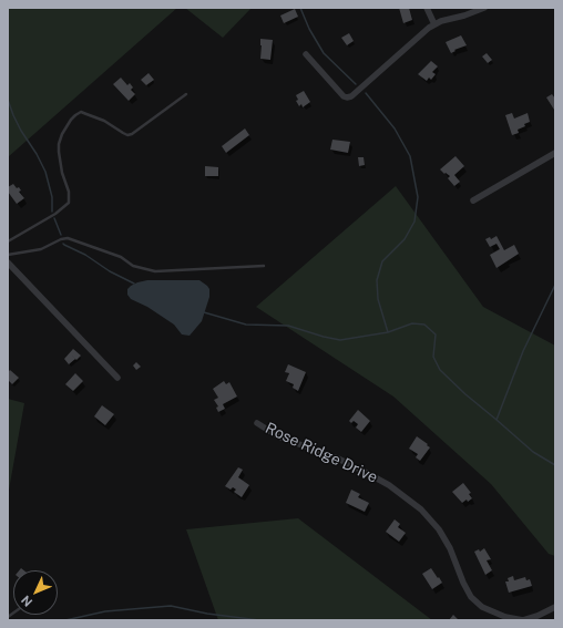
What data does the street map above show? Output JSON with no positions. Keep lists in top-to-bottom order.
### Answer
{
  "streets": {
    "street": ["Rose Ridge Drive"]
  },
  "north": "bottom left"
}
